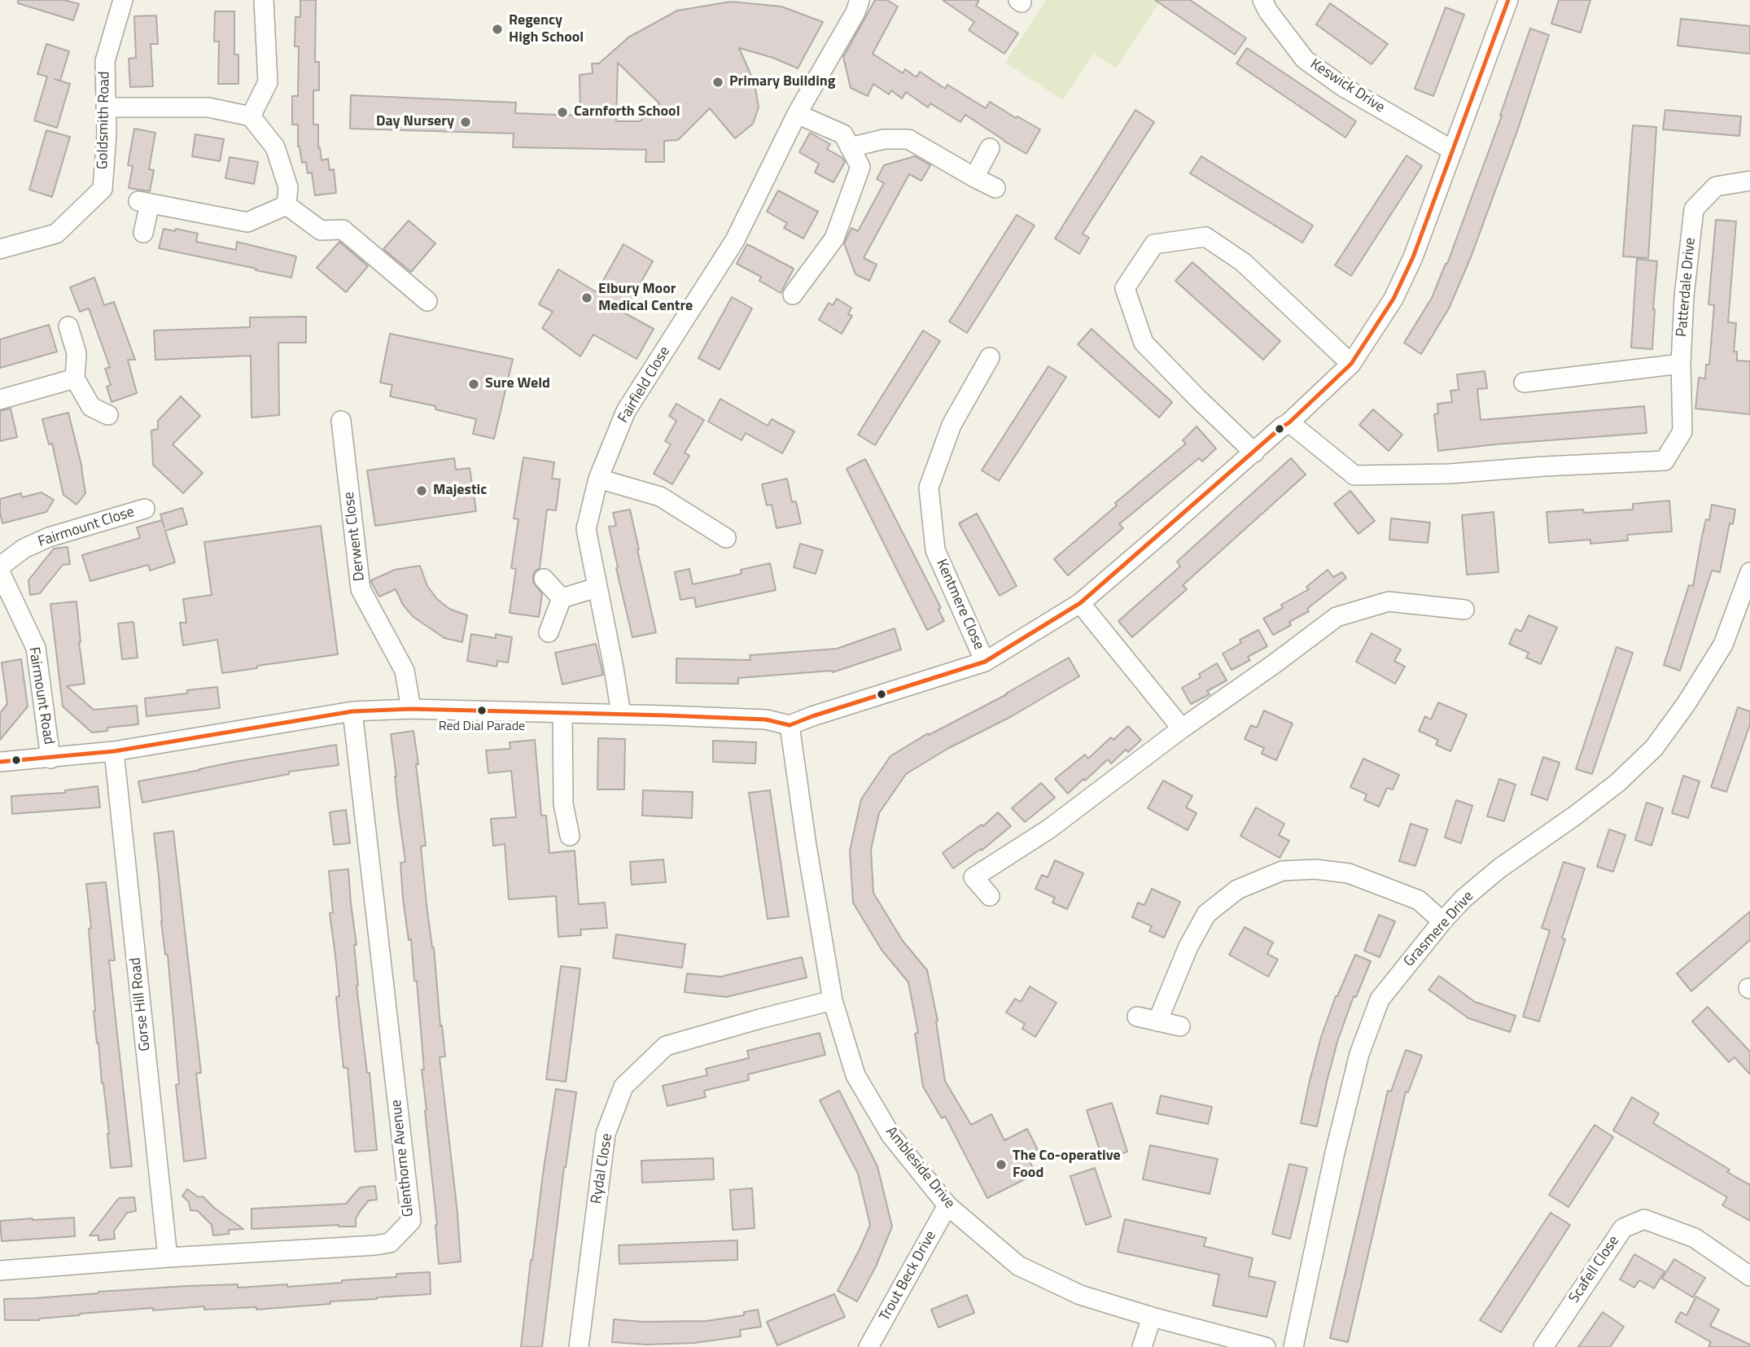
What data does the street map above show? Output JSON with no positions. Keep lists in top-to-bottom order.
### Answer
{
  "streets": {
    "street": [
      "Keswick Drive",
      "Goldsmith Road",
      "Patterdale Drive",
      "Fairfield Close",
      "Fairmount Close",
      "Derwent Close",
      "Kentmere Close",
      "Fairmount Road",
      "Grasmere Drive",
      "Gorse Hill Road",
      "Glenthorne Avenue",
      "Ambleside Drive",
      "Rydal Close",
      "Scafell Close",
      "Trout Beck Drive"
    ]
  },
  "crossings": [
    ["Gorse Hill Road", "Glenthorne Avenue"],
    ["Ambleside Drive", "Rydal Close"],
    ["Ambleside Drive", "Trout Beck Drive"]
  ],
  "places": [
    "Regency High School",
    "Primary Building",
    "Carnforth School",
    "Day Nursery",
    "Elbury Moor Medical Centre",
    "Sure Weld",
    "Majestic",
    "Red Dial Parade",
    "The Co-operative Food"
  ]
}
